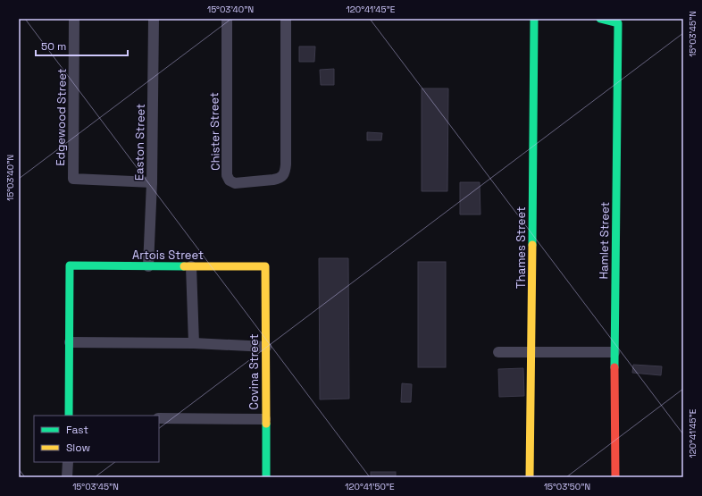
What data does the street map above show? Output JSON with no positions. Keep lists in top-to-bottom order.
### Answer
{
  "streets": {
    "street": [
      "Edgewood Street",
      "Chister Street",
      "Easton Street",
      "Hamlet Street",
      "Thames Street",
      "Artois Street",
      "Covina Street"
    ]
  },
  "crossings": [
    ["Edgewood Street", "Easton Street"],
    ["Easton Street", "Artois Street"],
    ["Artois Street", "Covina Street"]
  ],
  "legend": ["Fast", "Slow"],
  "scale_bar": "50 m",
  "coordinates": [
    "15°03'40\"N",
    "120°41'45\"E",
    "15°03'45\"N",
    "120°41'50\"E",
    "15°03'50\"N"
  ]
}
